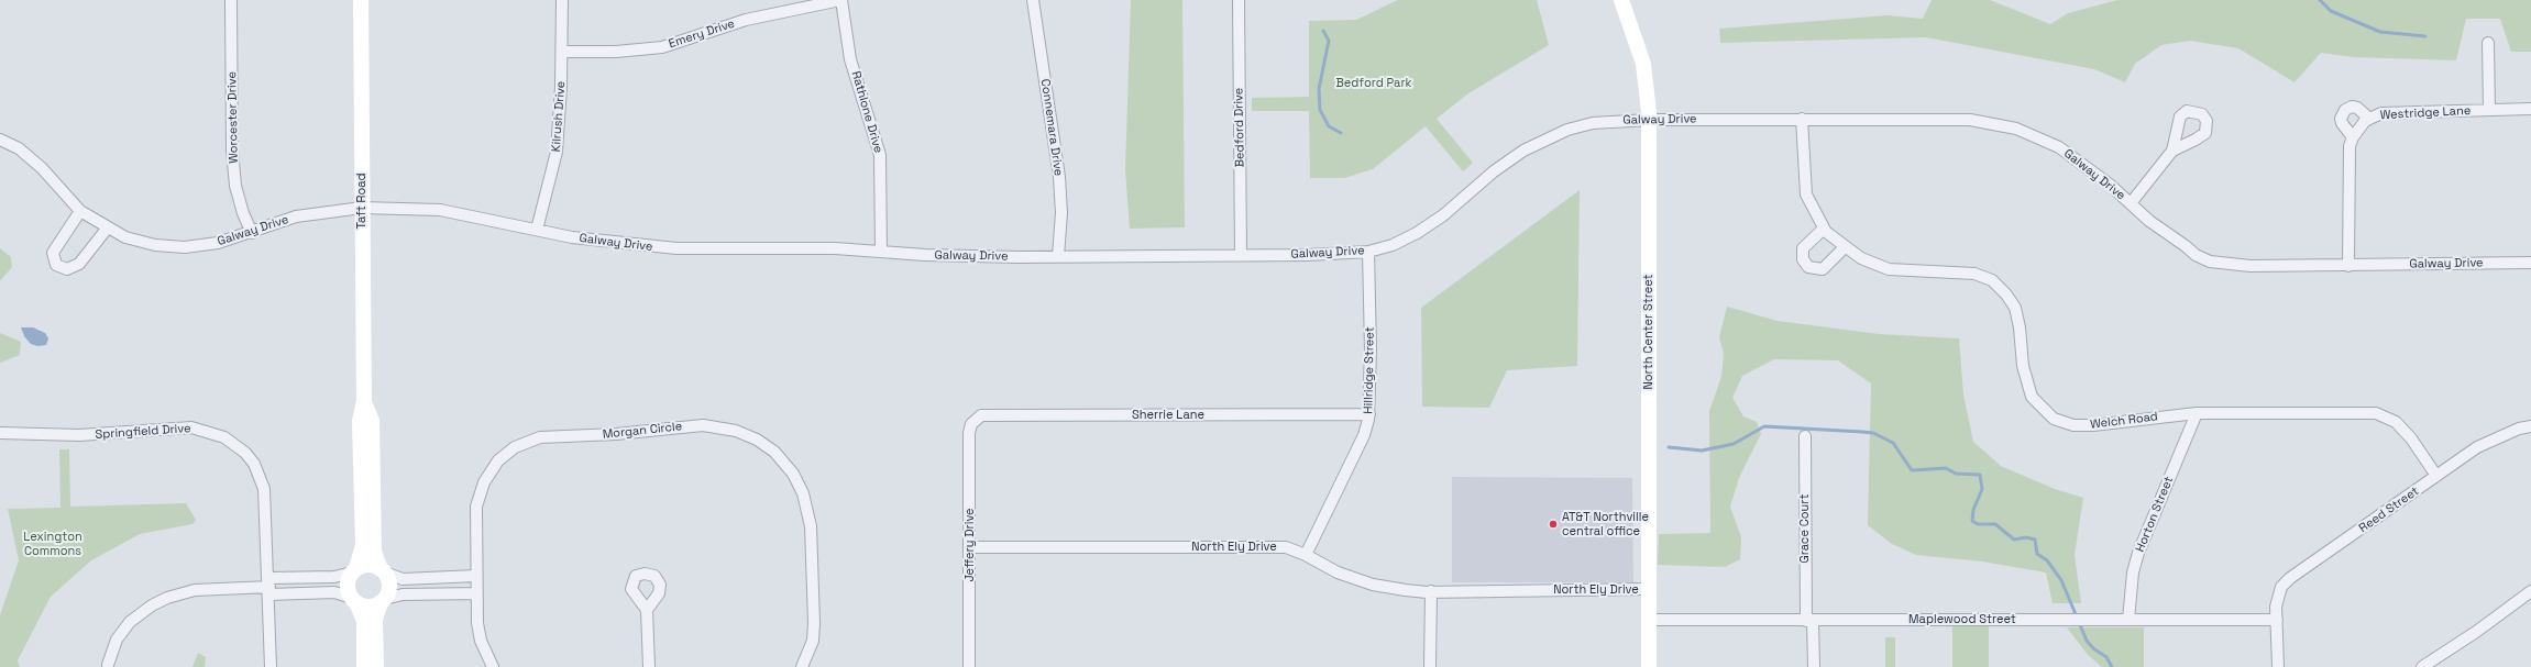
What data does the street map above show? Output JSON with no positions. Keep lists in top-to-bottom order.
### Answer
{
  "streets": {
    "street": [
      "Emery Drive",
      "Rathlone Drive",
      "Westridge Lane",
      "Kilrush Drive",
      "Worcester Drive",
      "Galway Drive",
      "Connemara Drive",
      "Bedford Drive",
      "Taft Road",
      "North Center Street",
      "Hillridge Street",
      "Sherrie Lane",
      "Welch Road",
      "Morgan Circle",
      "Springfield Drive",
      "Reed Street",
      "Horton Street",
      "Grace Court",
      "Jeffery Drive",
      "North Ely Drive",
      "Maplewood Street"
    ]
  },
  "crossings": [
    ["Emery Drive", "Rathlone Drive"],
    ["Emery Drive", "Kilrush Drive"],
    ["Rathlone Drive", "Galway Drive"],
    ["Westridge Lane", "Galway Drive"],
    ["Kilrush Drive", "Galway Drive"],
    ["Worcester Drive", "Galway Drive"],
    ["Galway Drive", "Connemara Drive"],
    ["Galway Drive", "Bedford Drive"],
    ["Galway Drive", "Taft Road"],
    ["Galway Drive", "North Center Street"],
    ["Galway Drive", "Hillridge Street"],
    ["Galway Drive", "Welch Road"],
    ["North Center Street", "North Ely Drive"],
    ["North Center Street", "Maplewood Street"],
    ["Hillridge Street", "Sherrie Lane"],
    ["Hillridge Street", "North Ely Drive"],
    ["Sherrie Lane", "Jeffery Drive"],
    ["Welch Road", "Reed Street"],
    ["Welch Road", "Horton Street"],
    ["Reed Street", "Maplewood Street"],
    ["Horton Street", "Maplewood Street"],
    ["Grace Court", "Maplewood Street"],
    ["Jeffery Drive", "North Ely Drive"]
  ],
  "parks": ["Bedford Park", "Lexington Commons"],
  "places": ["AT&T Northville central office"]
}
